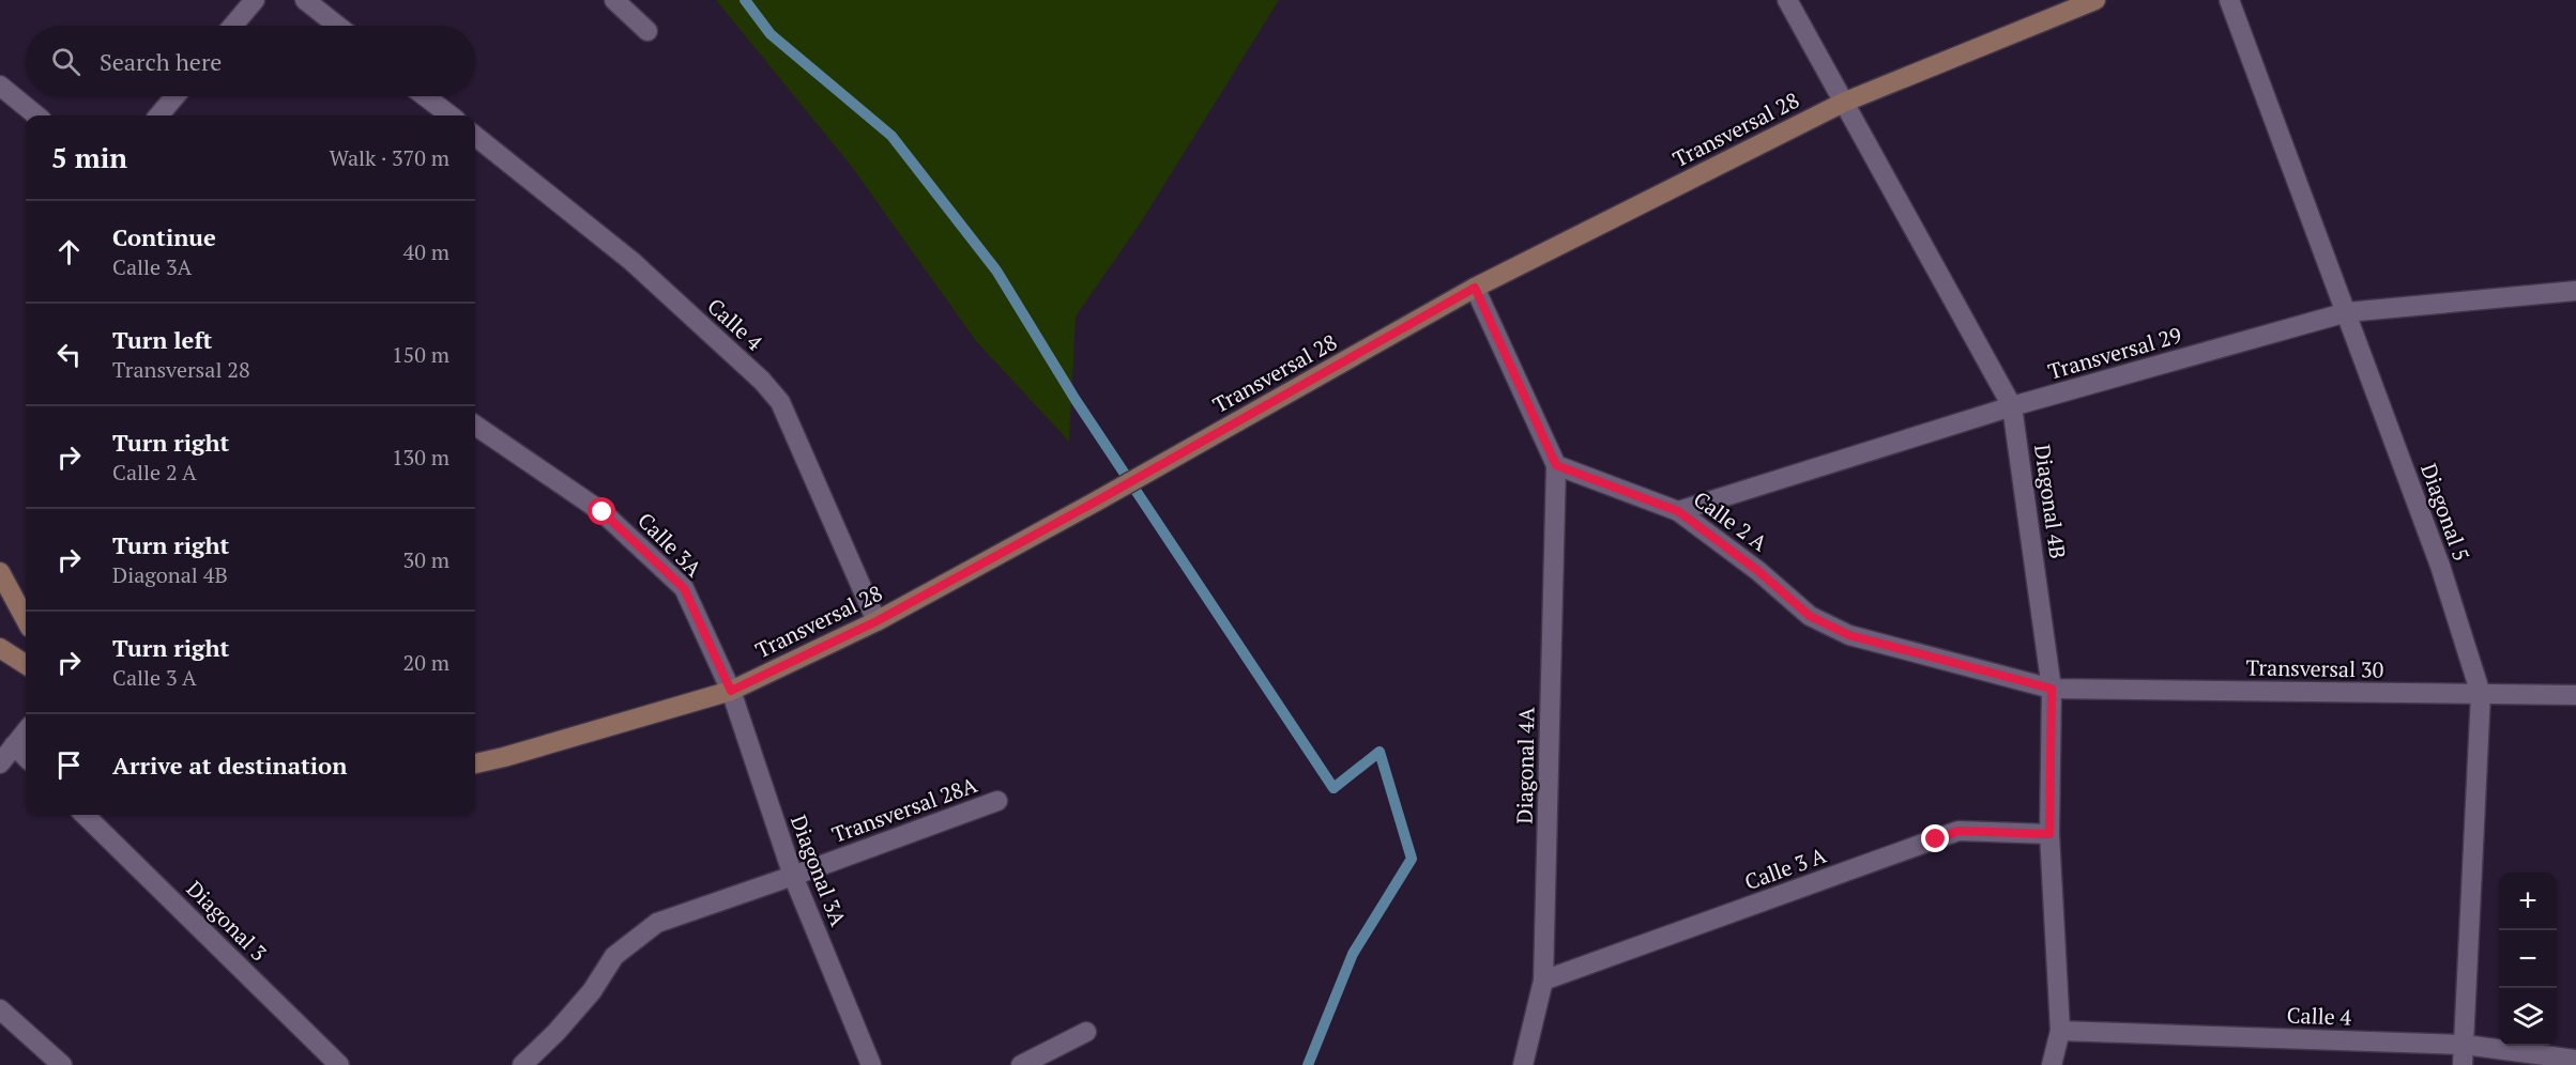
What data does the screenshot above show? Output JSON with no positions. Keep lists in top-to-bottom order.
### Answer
{
  "streets": {
    "main road": ["Transversal 28"],
    "street": [
      "Calle 4",
      "Transversal 29",
      "Diagonal 4B",
      "Diagonal 5",
      "Calle 2 A",
      "Calle 3A",
      "Transversal 30",
      "Diagonal 4A",
      "Transversal 28A",
      "Calle 3 A",
      "Diagonal 3A",
      "Diagonal 3"
    ]
  },
  "crossings": [
    ["Transversal 28", "Calle 4"],
    ["Transversal 28", "Diagonal 4B"],
    ["Transversal 28", "Calle 3A"],
    ["Transversal 28", "Diagonal 3A"],
    ["Calle 4", "Diagonal 4B"],
    ["Calle 4", "Diagonal 5"],
    ["Transversal 29", "Diagonal 4B"],
    ["Transversal 29", "Diagonal 5"],
    ["Transversal 29", "Calle 2 A"],
    ["Diagonal 4B", "Calle 2 A"],
    ["Diagonal 4B", "Transversal 30"],
    ["Diagonal 4B", "Calle 3 A"],
    ["Diagonal 5", "Transversal 30"],
    ["Calle 2 A", "Transversal 30"],
    ["Calle 2 A", "Diagonal 4A"],
    ["Calle 3A", "Diagonal 3A"],
    ["Diagonal 4A", "Calle 3 A"],
    ["Transversal 28A", "Diagonal 3A"]
  ],
  "page": {
    "search": "Search here",
    "heading": ["5 min", "Walk · 370 m"],
    "list": [
      ["Continue", "Calle 3A", "40 m"],
      ["Turn left", "Transversal 28", "150 m"],
      ["Turn right", "Calle 2 A", "130 m"],
      ["Turn right", "Diagonal 4B", "30 m"],
      ["Turn right", "Calle 3 A", "20 m"],
      "Arrive at destination"
    ],
    "map_buttons": ["+", "−"]
  }
}
